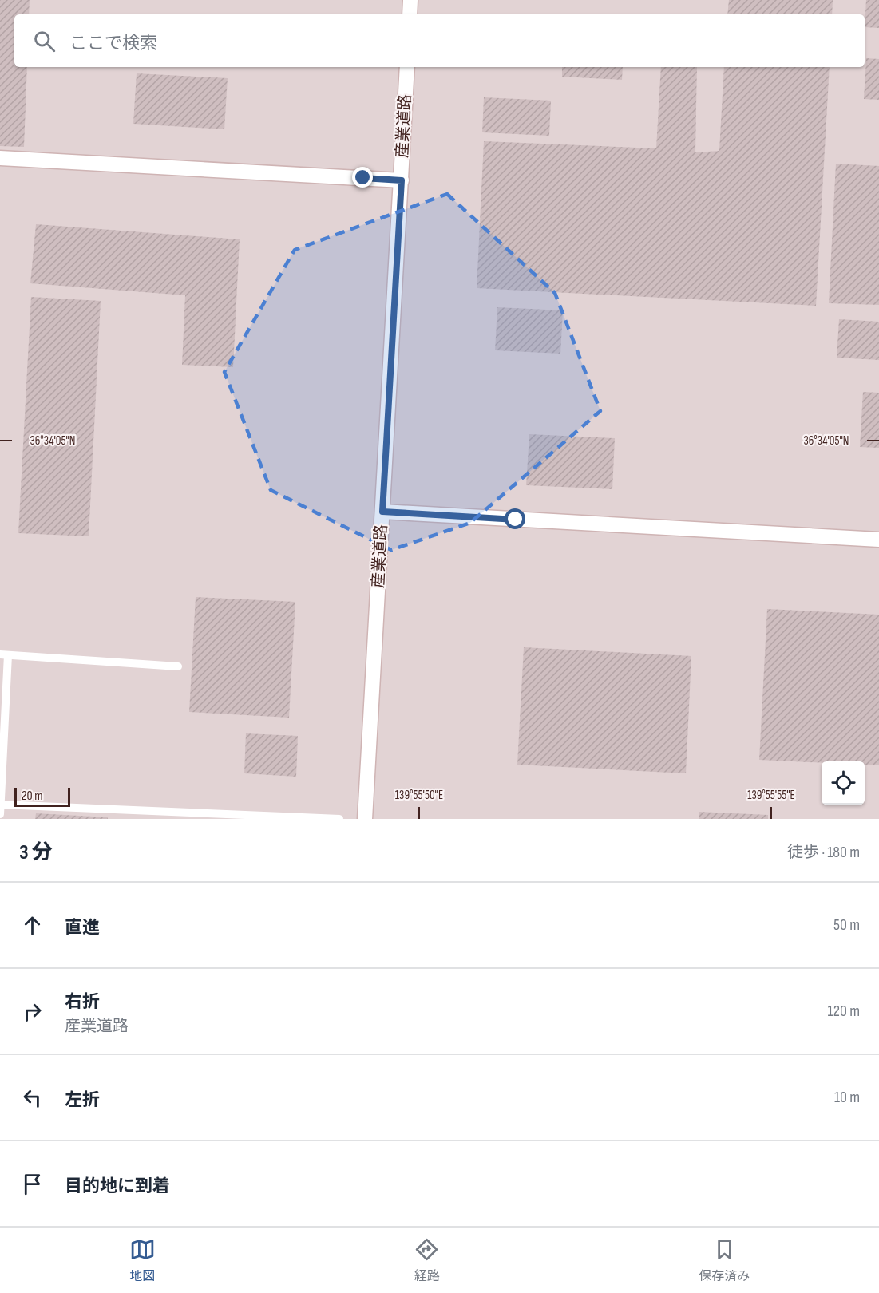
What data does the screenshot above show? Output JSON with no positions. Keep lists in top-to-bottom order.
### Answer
{
  "streets": {
    "street": ["産業道路"]
  },
  "scale_bar": "20 m",
  "page": {
    "search": "ここで検索",
    "scale": "20 m",
    "heading": ["3 分", "徒歩 · 180 m"],
    "list": [
      ["直進", "50 m"],
      ["右折", "産業道路", "120 m"],
      ["左折", "10 m"],
      "目的地に到着"
    ],
    "nav": ["地図", "経路", "保存済み"]
  },
  "coordinates": ["36°34'05\"N", "139°55'50\"E", "139°55'55\"E"]
}
